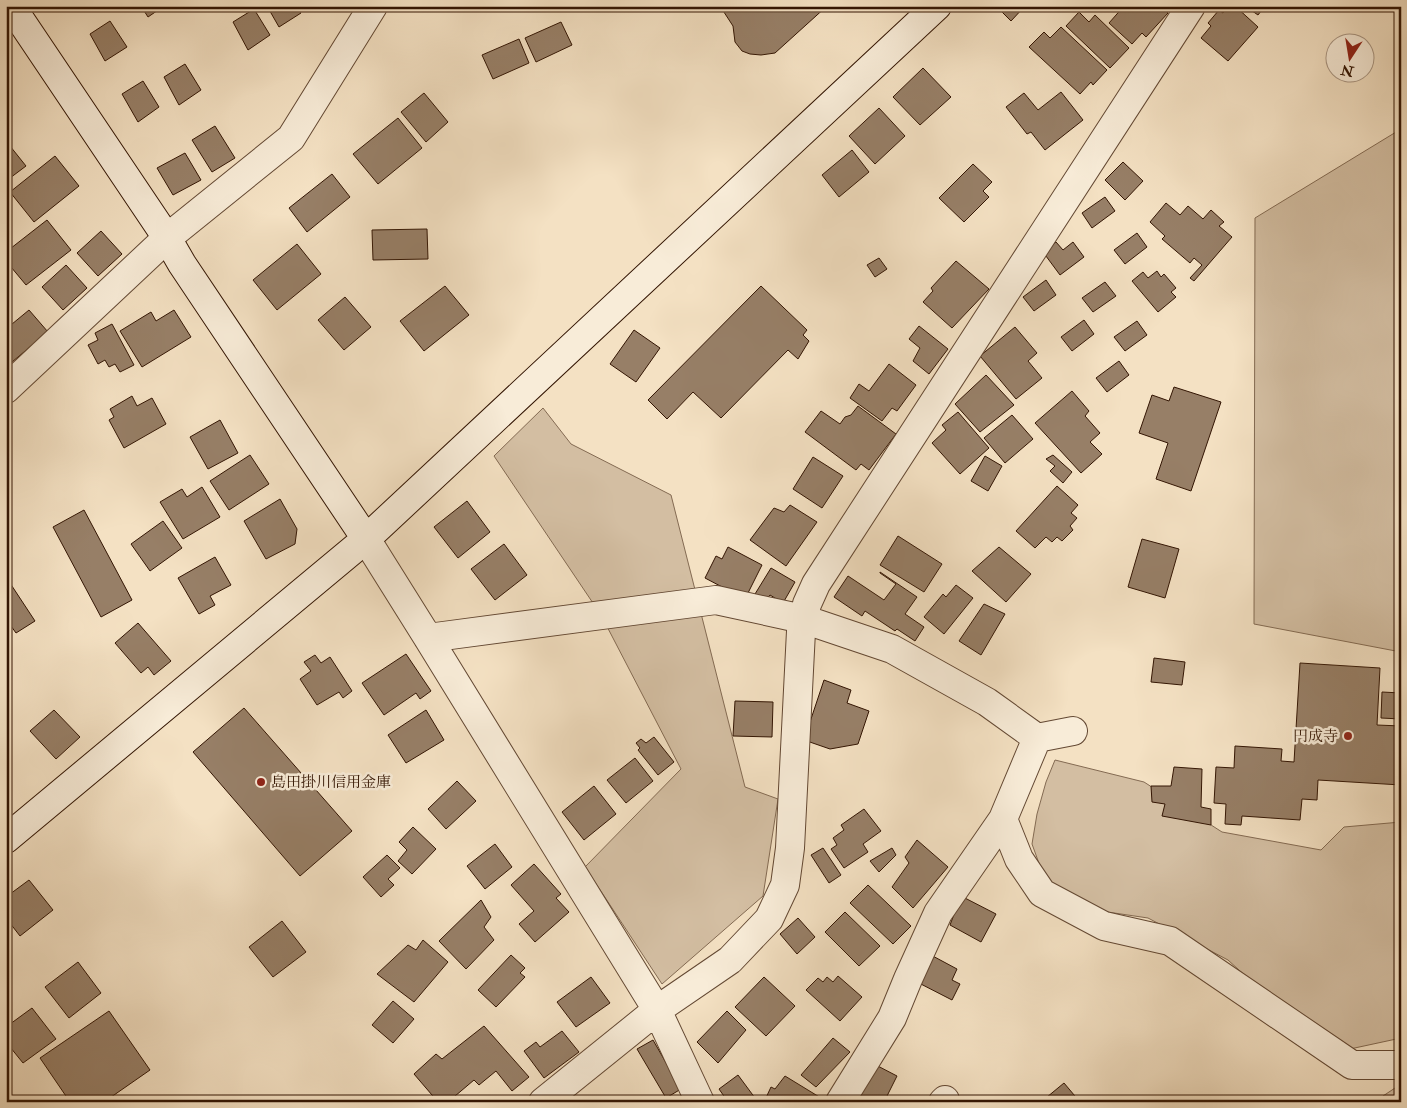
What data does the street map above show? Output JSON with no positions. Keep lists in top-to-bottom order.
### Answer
{
  "places": ["円成寺", "島田掛川信用金庫"],
  "north": "bottom"
}
